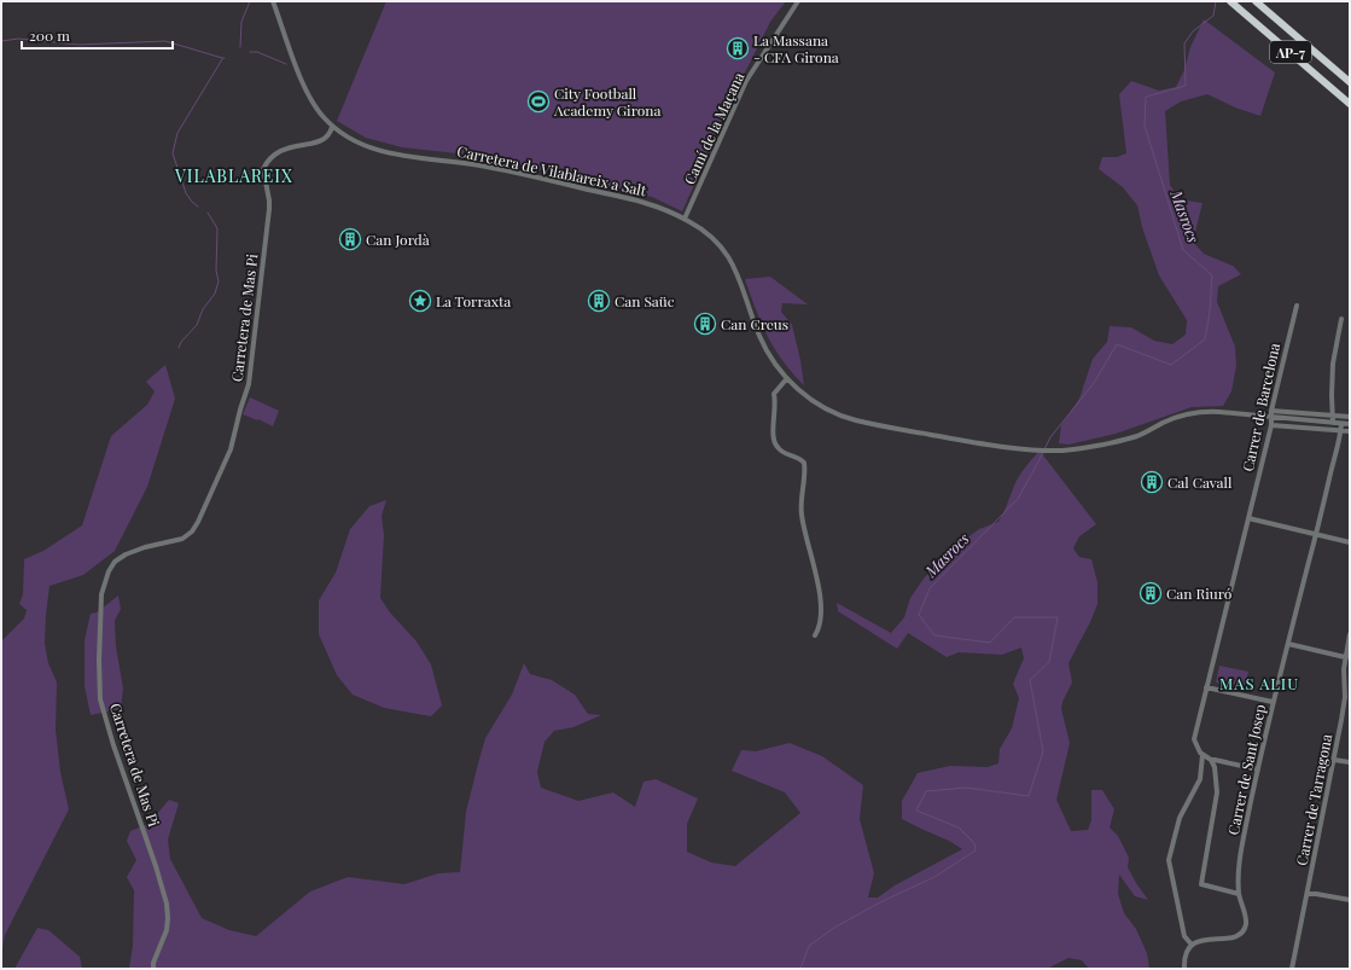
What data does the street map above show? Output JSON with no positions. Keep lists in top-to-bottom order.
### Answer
{
  "streets": {
    "highway": ["AP-7"],
    "street": [
      "Camí de la Maçana",
      "Carretera de Vilablareix a Salt",
      "Carretera de Mas Pi",
      "Carrer de Barcelona",
      "Carrer de Sant Josep",
      "Carrer de Tarragona"
    ]
  },
  "crossings": [
    ["Camí de la Maçana", "Carretera de Vilablareix a Salt"],
    ["Carretera de Vilablareix a Salt", "Carretera de Mas Pi"],
    ["Carretera de Vilablareix a Salt", "Carrer de Barcelona"],
    ["Carretera de Vilablareix a Salt", "Carrer de Sant Josep"]
  ],
  "districts": ["VILABLAREIX", "MAS ALIU"],
  "water": ["Masrocs"],
  "places": {
    "building": [
      "La Massana - CFA Girona",
      "Can Jordà",
      "Can Saüc",
      "Can Creus",
      "Cal Cavall",
      "Can Riuró"
    ],
    "sports": ["City Football Academy Girona"],
    "place": ["La Torraxta"]
  },
  "scale_bar": "200 m"
}
